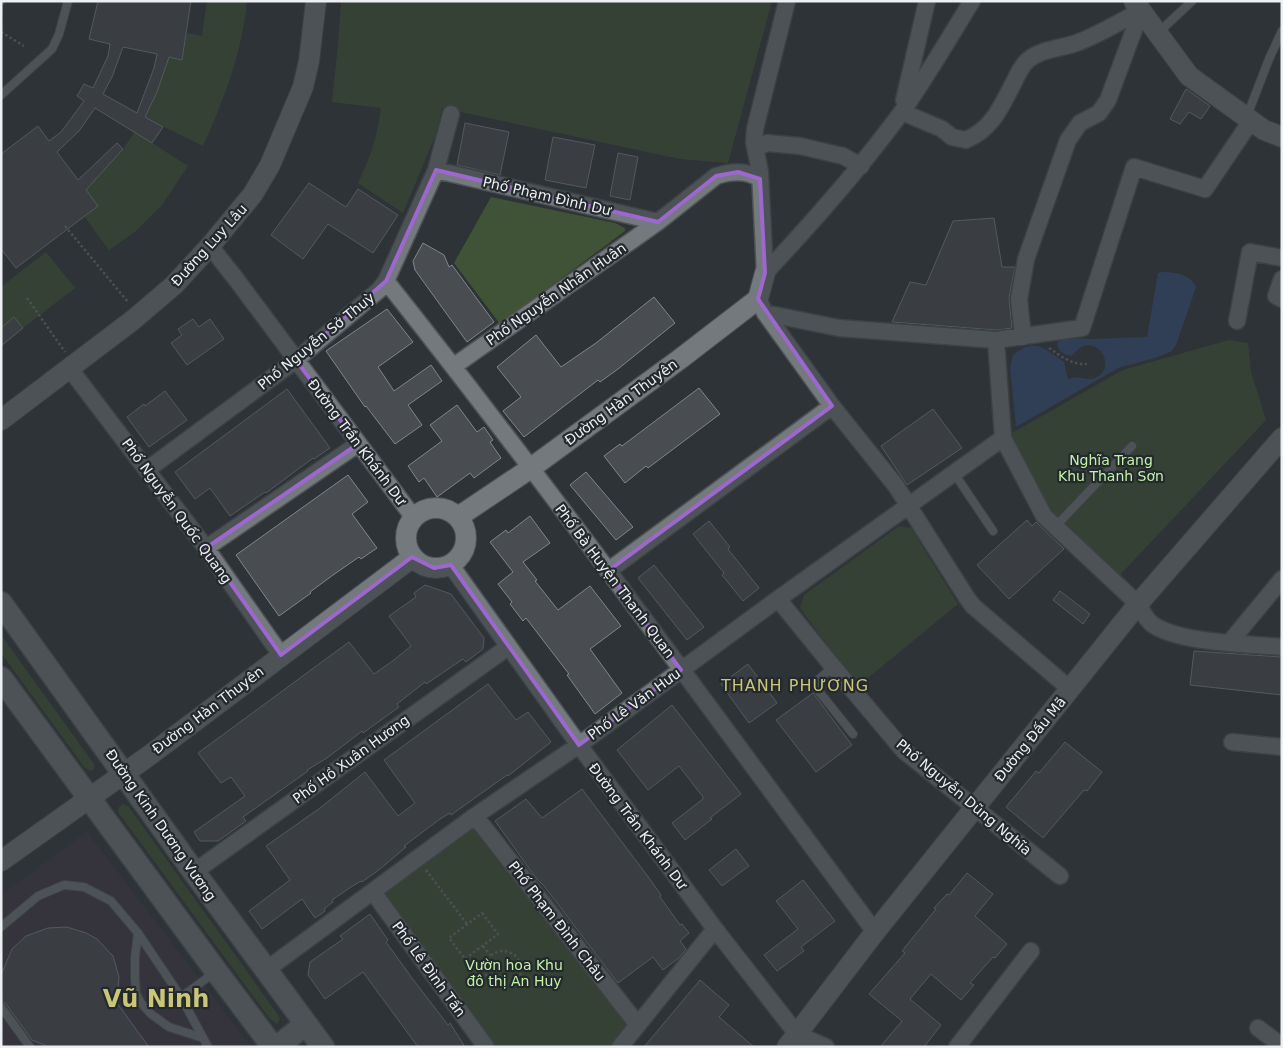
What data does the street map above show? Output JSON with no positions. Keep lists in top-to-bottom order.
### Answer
{
  "streets": {
    "main road": ["Đường Kinh Dương Vương"],
    "street": [
      "Phố Phạm Đình Dư",
      "Đường Luy Lâu",
      "Phố Nguyễn Nhân Huân",
      "Phố Nguyễn Sở Thuỳ",
      "Đường Hàn Thuyên",
      "Đường Trần Khánh Dư",
      "Phố Nguyễn Quốc Quang",
      "Phố Bà Huyện Thanh Quan",
      "Phố Lê Văn Hưu",
      "Đường Đấu Mã",
      "Phố Hồ Xuân Hương",
      "Phố Nguyễn Dũng Nghĩa",
      "Phố Phạm Đình Châu",
      "Phố Lê Đình Tấn"
    ]
  },
  "crossings": [
    ["Phố Phạm Đình Dư", "Phố Nguyễn Nhân Huân"],
    ["Phố Phạm Đình Dư", "Phố Nguyễn Sở Thuỳ"],
    ["Đường Luy Lâu", "Đường Trần Khánh Dư"],
    ["Đường Luy Lâu", "Phố Nguyễn Quốc Quang"],
    ["Phố Nguyễn Nhân Huân", "Phố Bà Huyện Thanh Quan"],
    ["Phố Nguyễn Sở Thuỳ", "Đường Trần Khánh Dư"],
    ["Phố Nguyễn Sở Thuỳ", "Phố Nguyễn Quốc Quang"],
    ["Phố Nguyễn Sở Thuỳ", "Phố Bà Huyện Thanh Quan"],
    ["Đường Hàn Thuyên", "Đường Trần Khánh Dư"],
    ["Đường Hàn Thuyên", "Phố Nguyễn Quốc Quang"],
    ["Đường Hàn Thuyên", "Phố Bà Huyện Thanh Quan"],
    ["Đường Hàn Thuyên", "Đường Kinh Dương Vương"],
    ["Đường Trần Khánh Dư", "Phố Lê Văn Hưu"],
    ["Đường Trần Khánh Dư", "Đường Đấu Mã"],
    ["Đường Trần Khánh Dư", "Phố Hồ Xuân Hương"],
    ["Phố Bà Huyện Thanh Quan", "Phố Lê Văn Hưu"],
    ["Phố Bà Huyện Thanh Quan", "Đường Đấu Mã"],
    ["Phố Lê Văn Hưu", "Phố Nguyễn Dũng Nghĩa"],
    ["Phố Lê Văn Hưu", "Đường Kinh Dương Vương"],
    ["Phố Lê Văn Hưu", "Phố Phạm Đình Châu"],
    ["Phố Lê Văn Hưu", "Phố Lê Đình Tấn"],
    ["Đường Đấu Mã", "Phố Nguyễn Dũng Nghĩa"],
    ["Phố Hồ Xuân Hương", "Đường Kinh Dương Vương"]
  ],
  "districts": ["THANH PHƯƠNG", "Vũ Ninh"],
  "parks": ["Nghĩa Trang Khu Thanh Sơn", "Vườn hoa Khu đô thị An Huy"]
}
